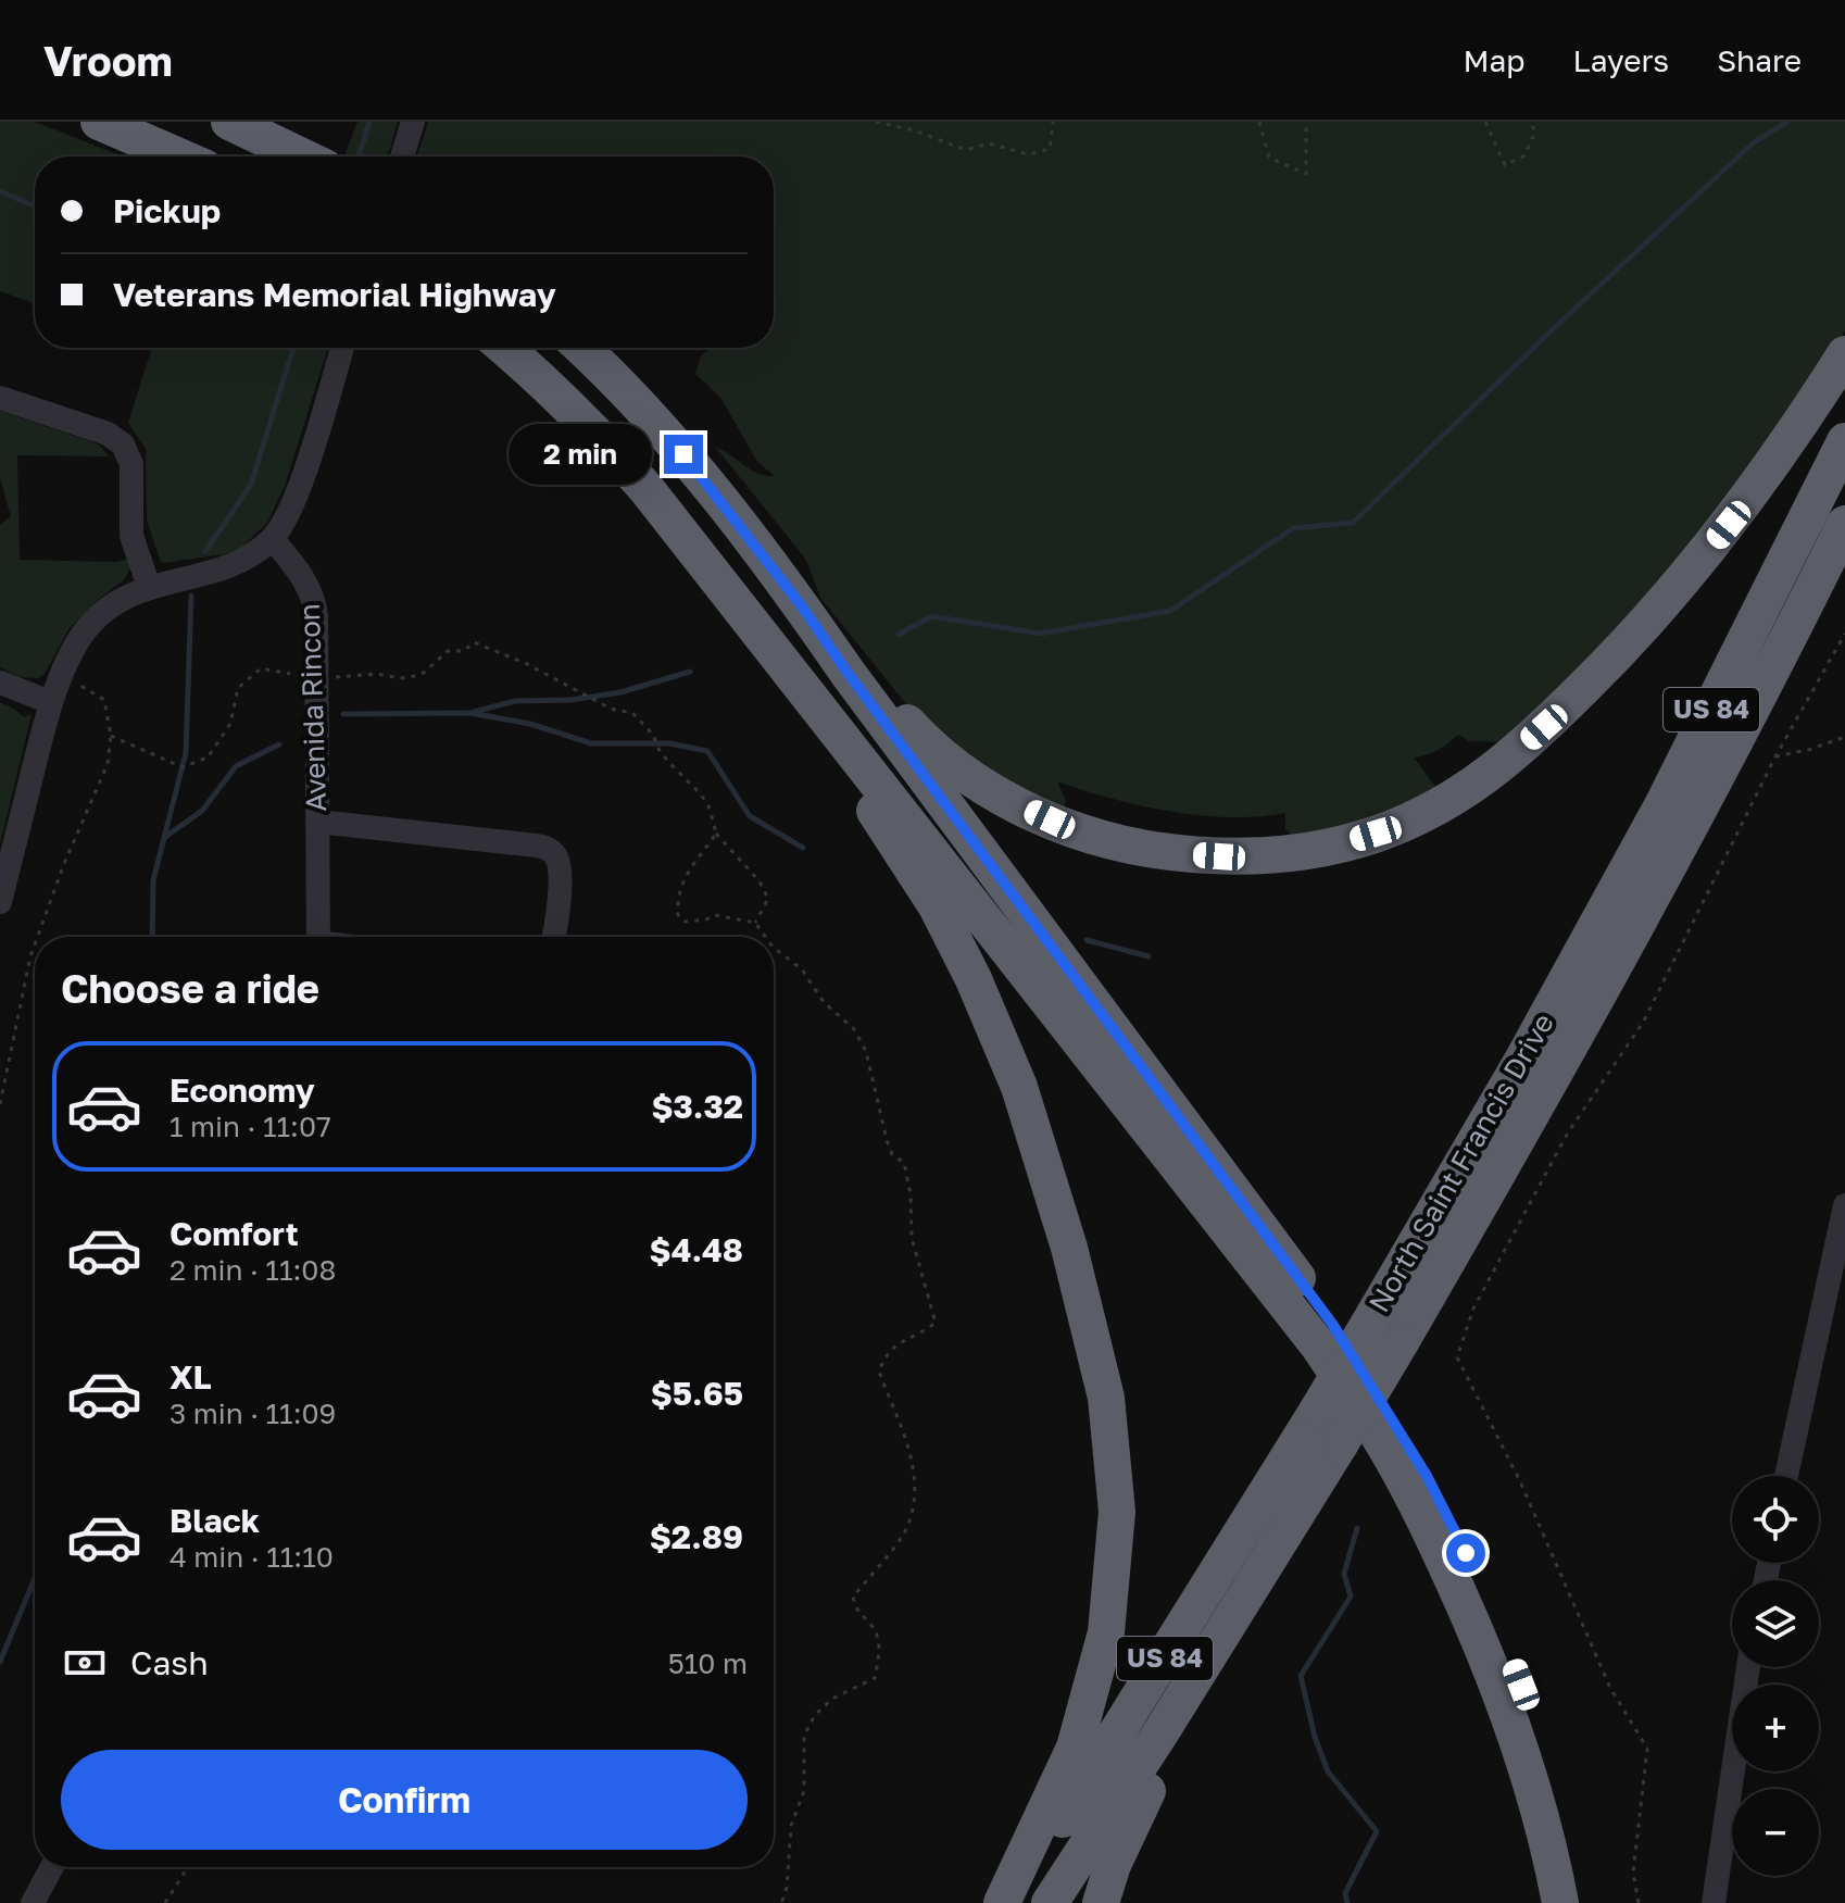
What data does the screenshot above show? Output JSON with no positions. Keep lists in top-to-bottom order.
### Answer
{
  "streets": {
    "highway": ["US 84", "North Saint Francis Drive"],
    "street": ["Avenida Rincon"]
  },
  "page": {
    "header": "Vroom",
    "nav": ["Map", "Layers", "Share"],
    "banner": ["Pickup", "Veterans Memorial Highway"],
    "bubble": "2 min",
    "heading": "Choose a ride",
    "list": [
      {
        "name": "Economy",
        "note": "1 min · 11:07",
        "value": "$3.32"
      },
      {
        "name": "Comfort",
        "note": "2 min · 11:08",
        "value": "$4.48"
      },
      {
        "name": "XL",
        "note": "3 min · 11:09",
        "value": "$5.65"
      },
      {
        "name": "Black",
        "note": "4 min · 11:10",
        "value": "$2.89"
      }
    ],
    "map_buttons": ["+", "−"],
    "pay": ["Cash", "510 m"],
    "buttons": "Confirm"
  }
}
